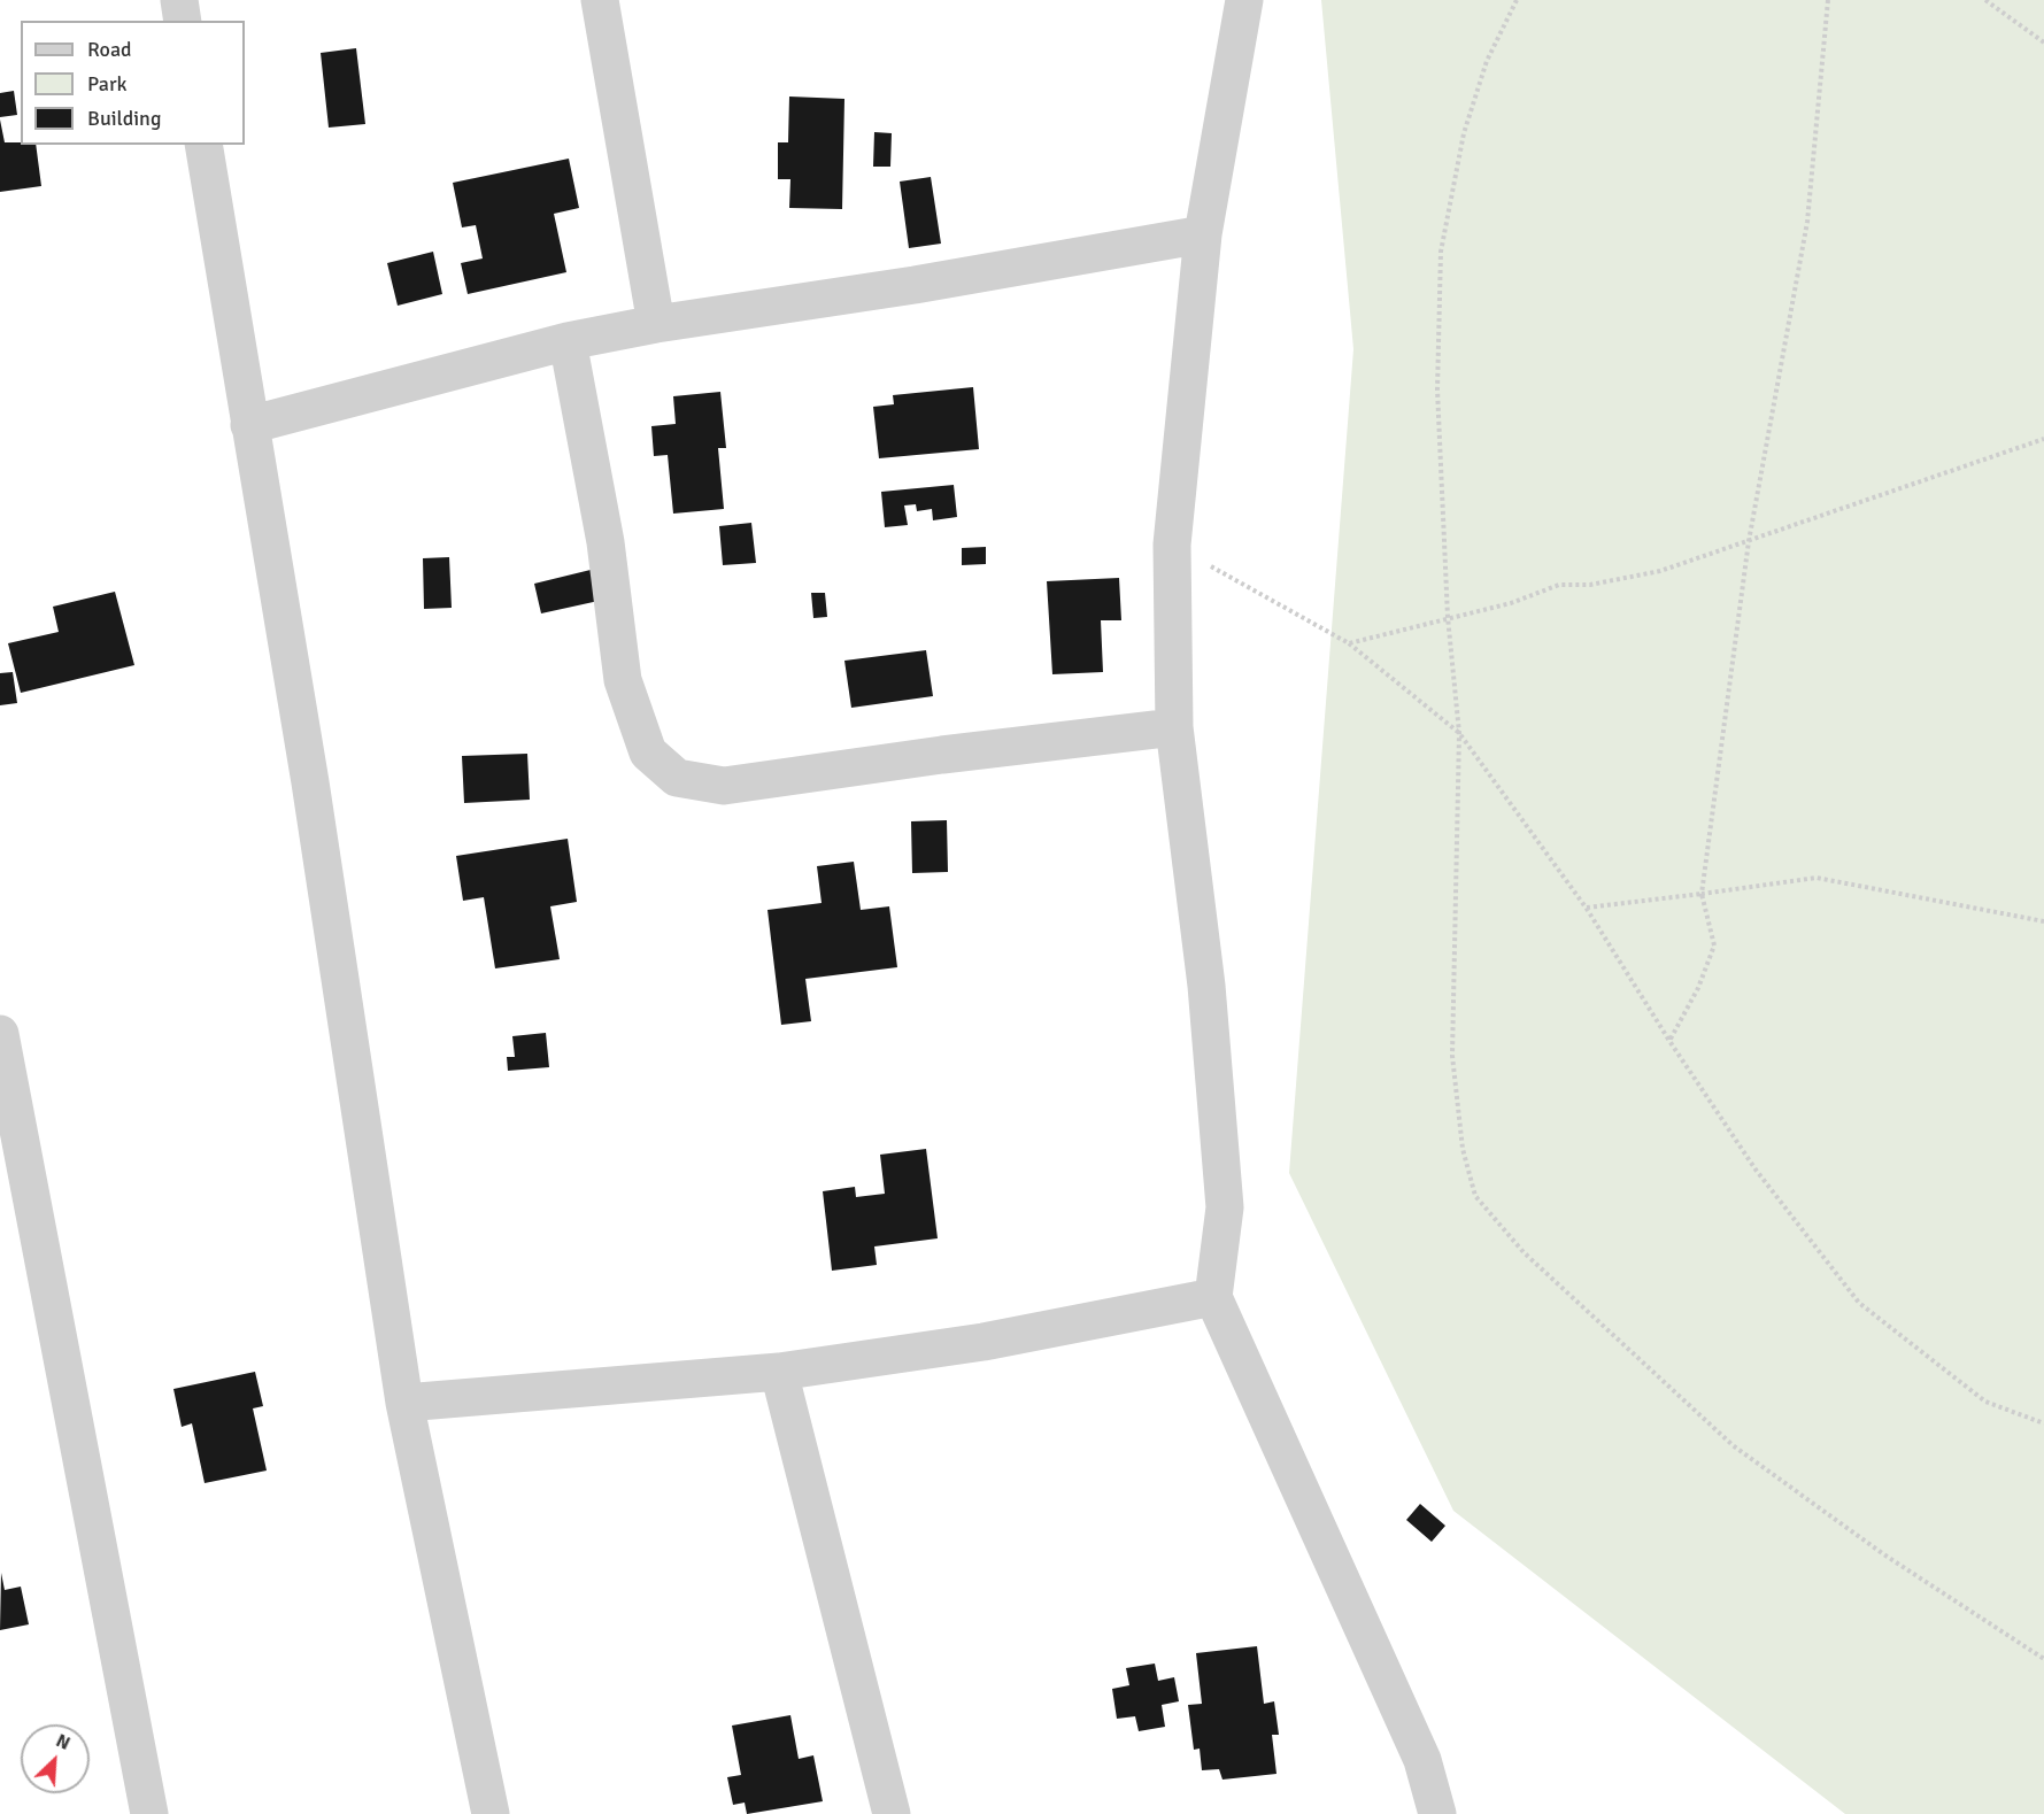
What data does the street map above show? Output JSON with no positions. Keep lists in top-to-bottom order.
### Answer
{
  "legend": ["Road", "Park", "Building"],
  "north": "top right"
}
